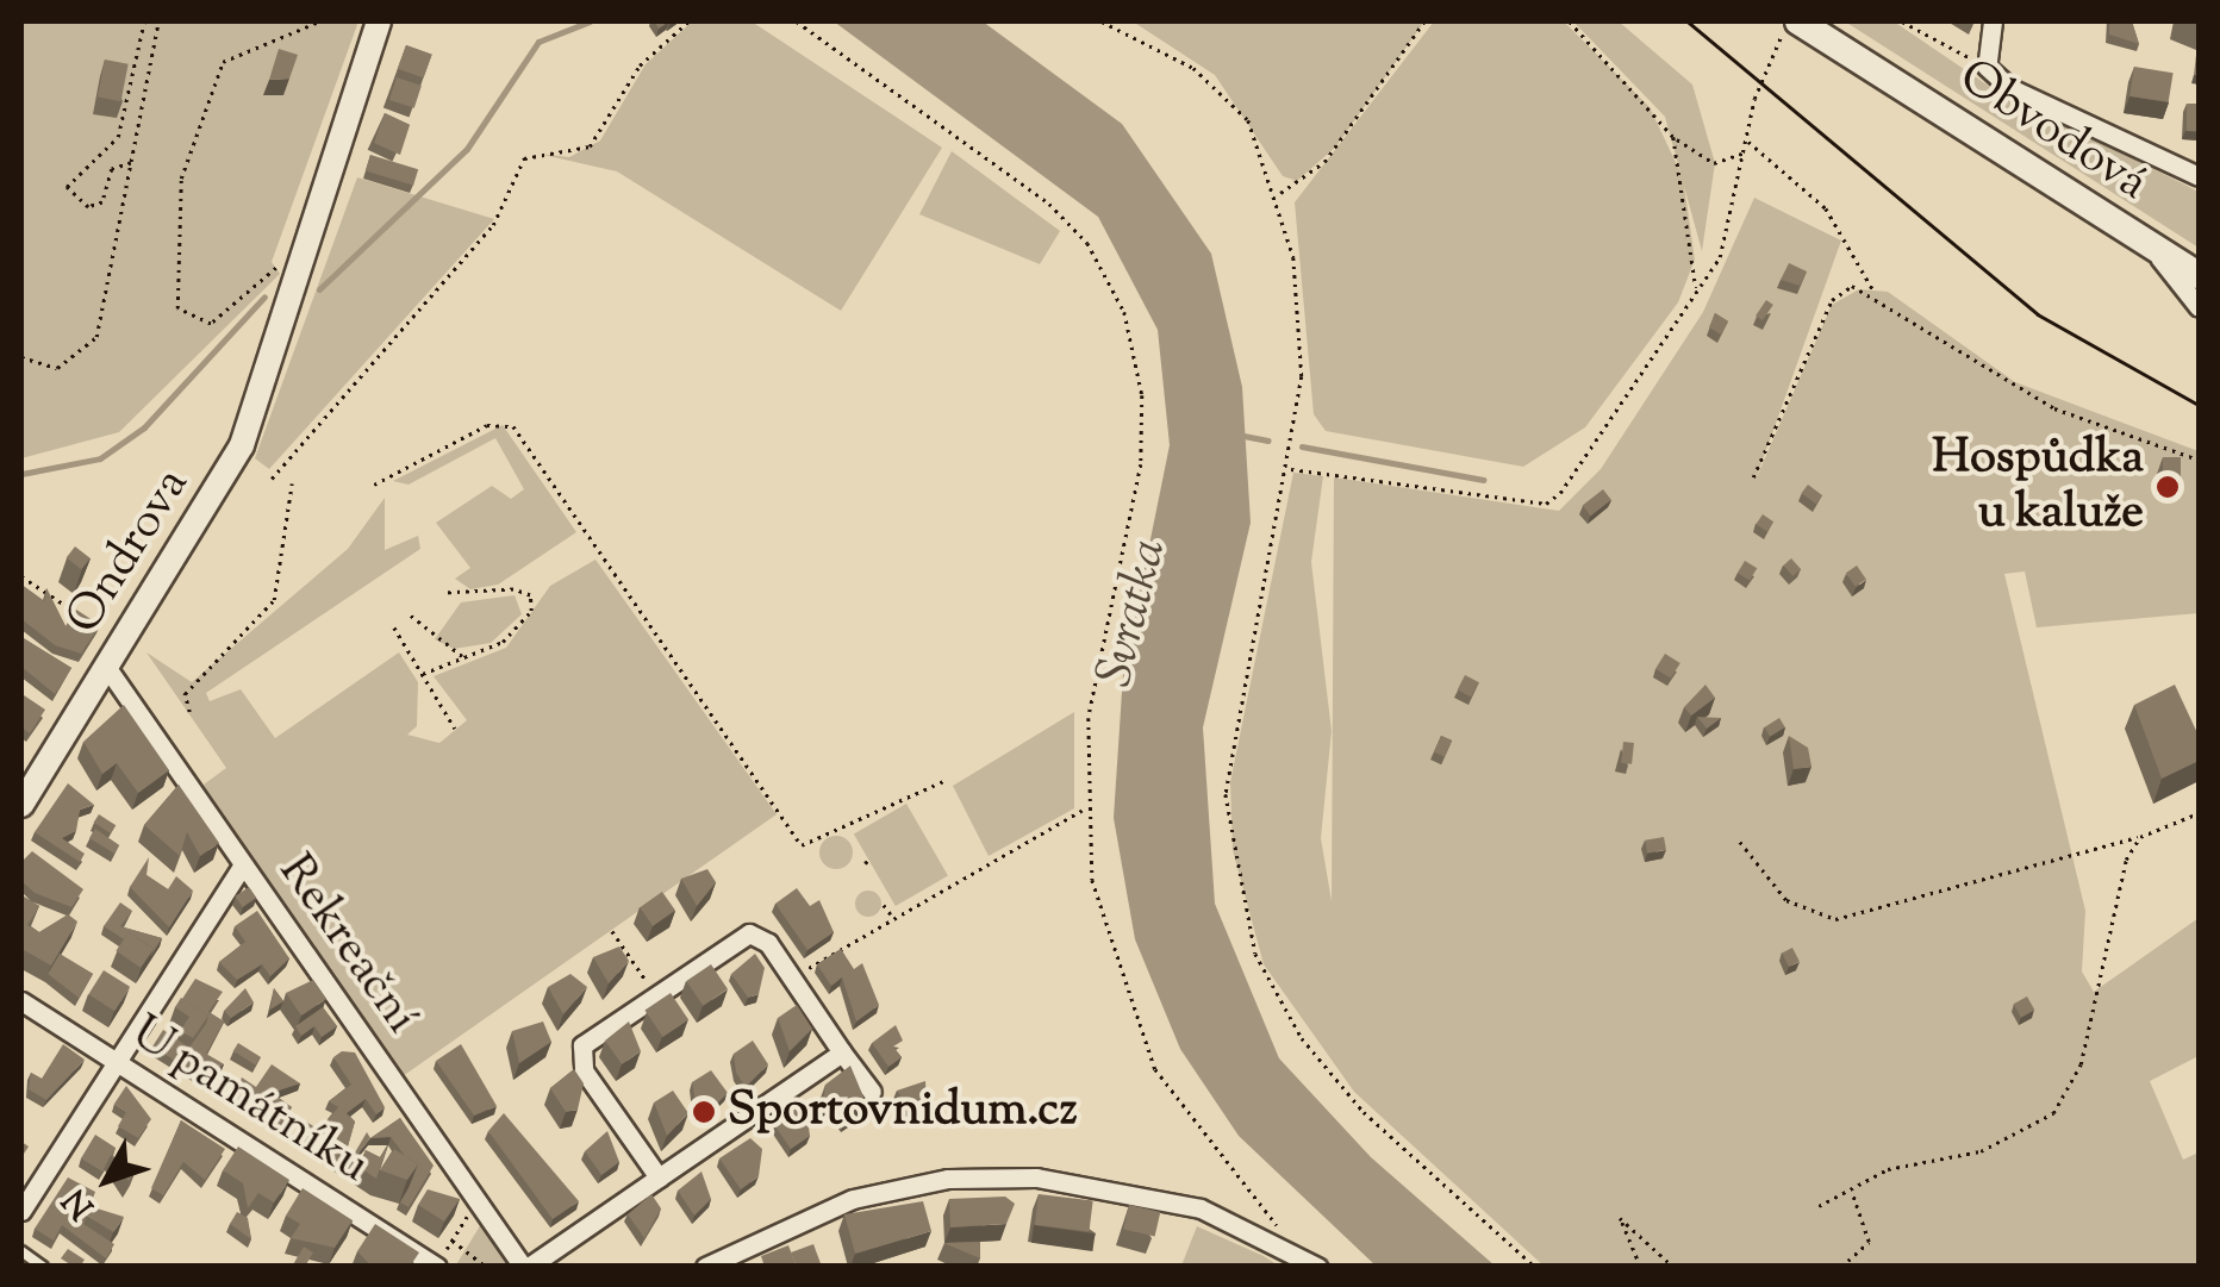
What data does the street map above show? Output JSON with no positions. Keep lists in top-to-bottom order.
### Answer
{
  "streets": {
    "main road": ["Obvodová"],
    "street": ["Ondrova", "Rekreační", "U památníku"]
  },
  "crossings": [
    ["Ondrova", "Rekreační"]
  ],
  "water": ["Svratka"],
  "places": ["Hospůdka u kaluže", "Sportovnidum.cz"],
  "north": "bottom left"
}
